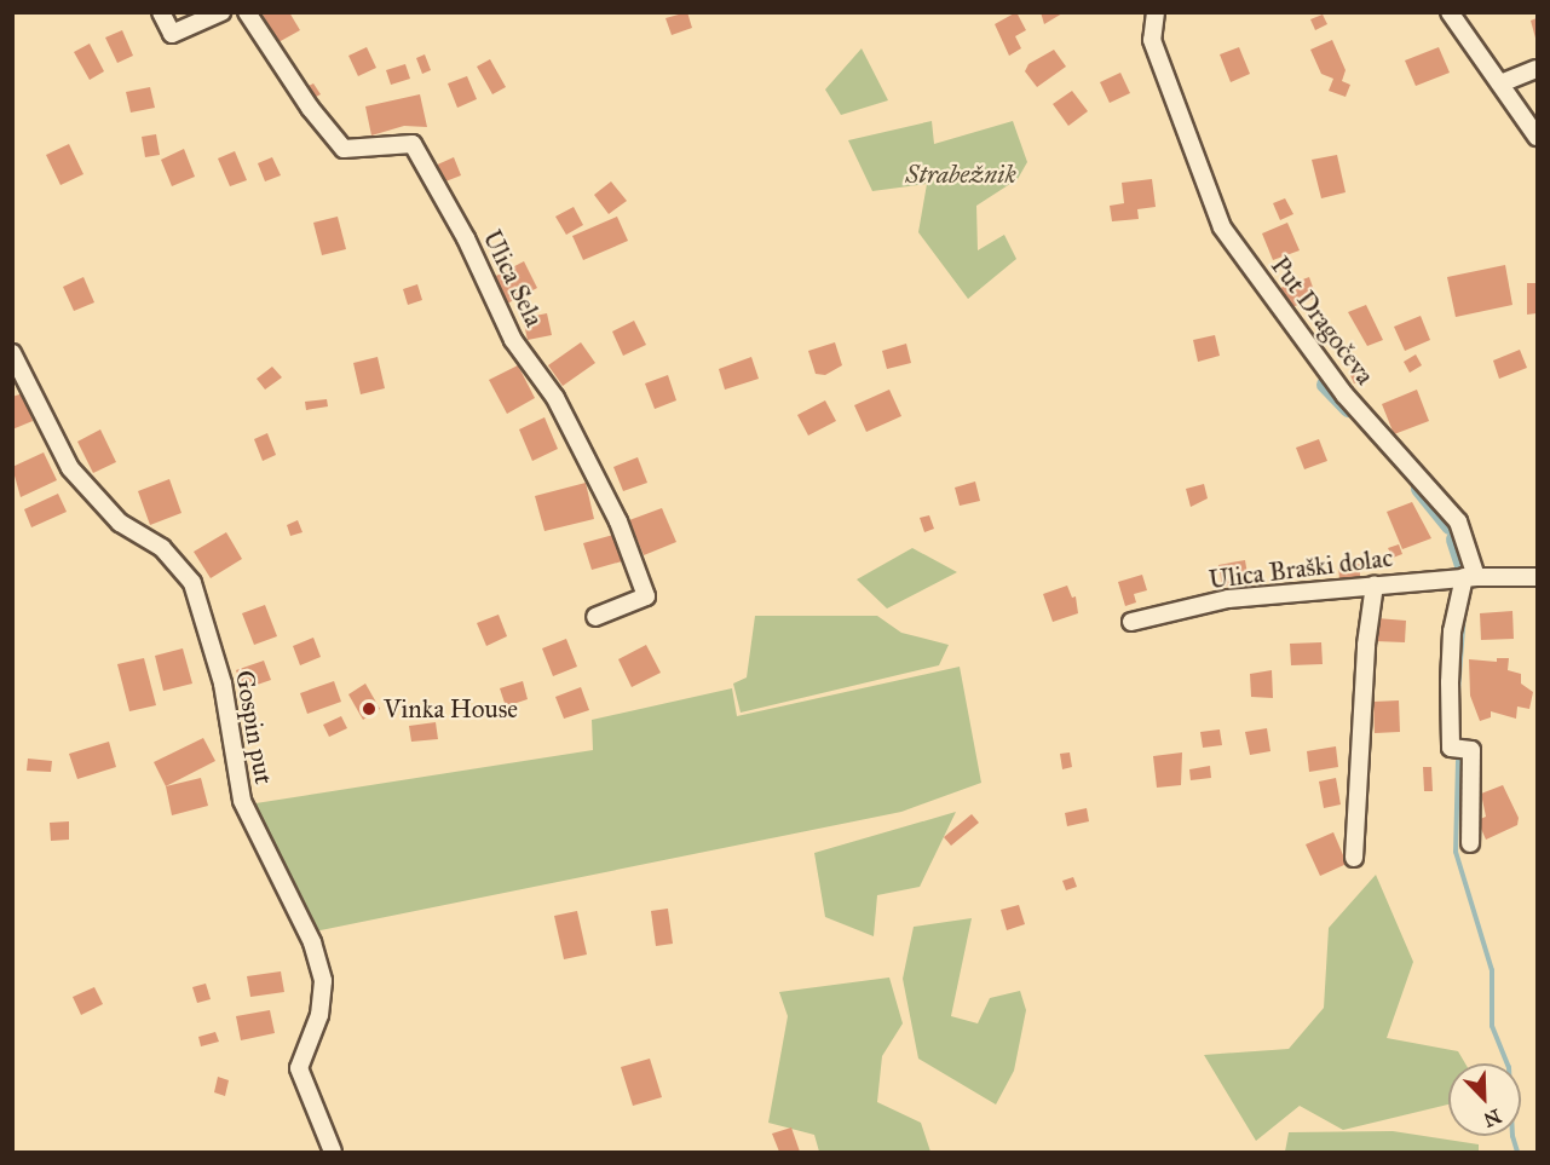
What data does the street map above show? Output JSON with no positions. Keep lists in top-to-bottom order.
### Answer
{
  "streets": {
    "street": [
      "Ulica Sela",
      "Put Dragočeva",
      "Ulica Braški dolac",
      "Gospin put"
    ]
  },
  "crossings": [
    ["Put Dragočeva", "Ulica Braški dolac"]
  ],
  "parks": ["Strabežnik"],
  "places": ["Vinka House"],
  "north": "bottom right"
}
